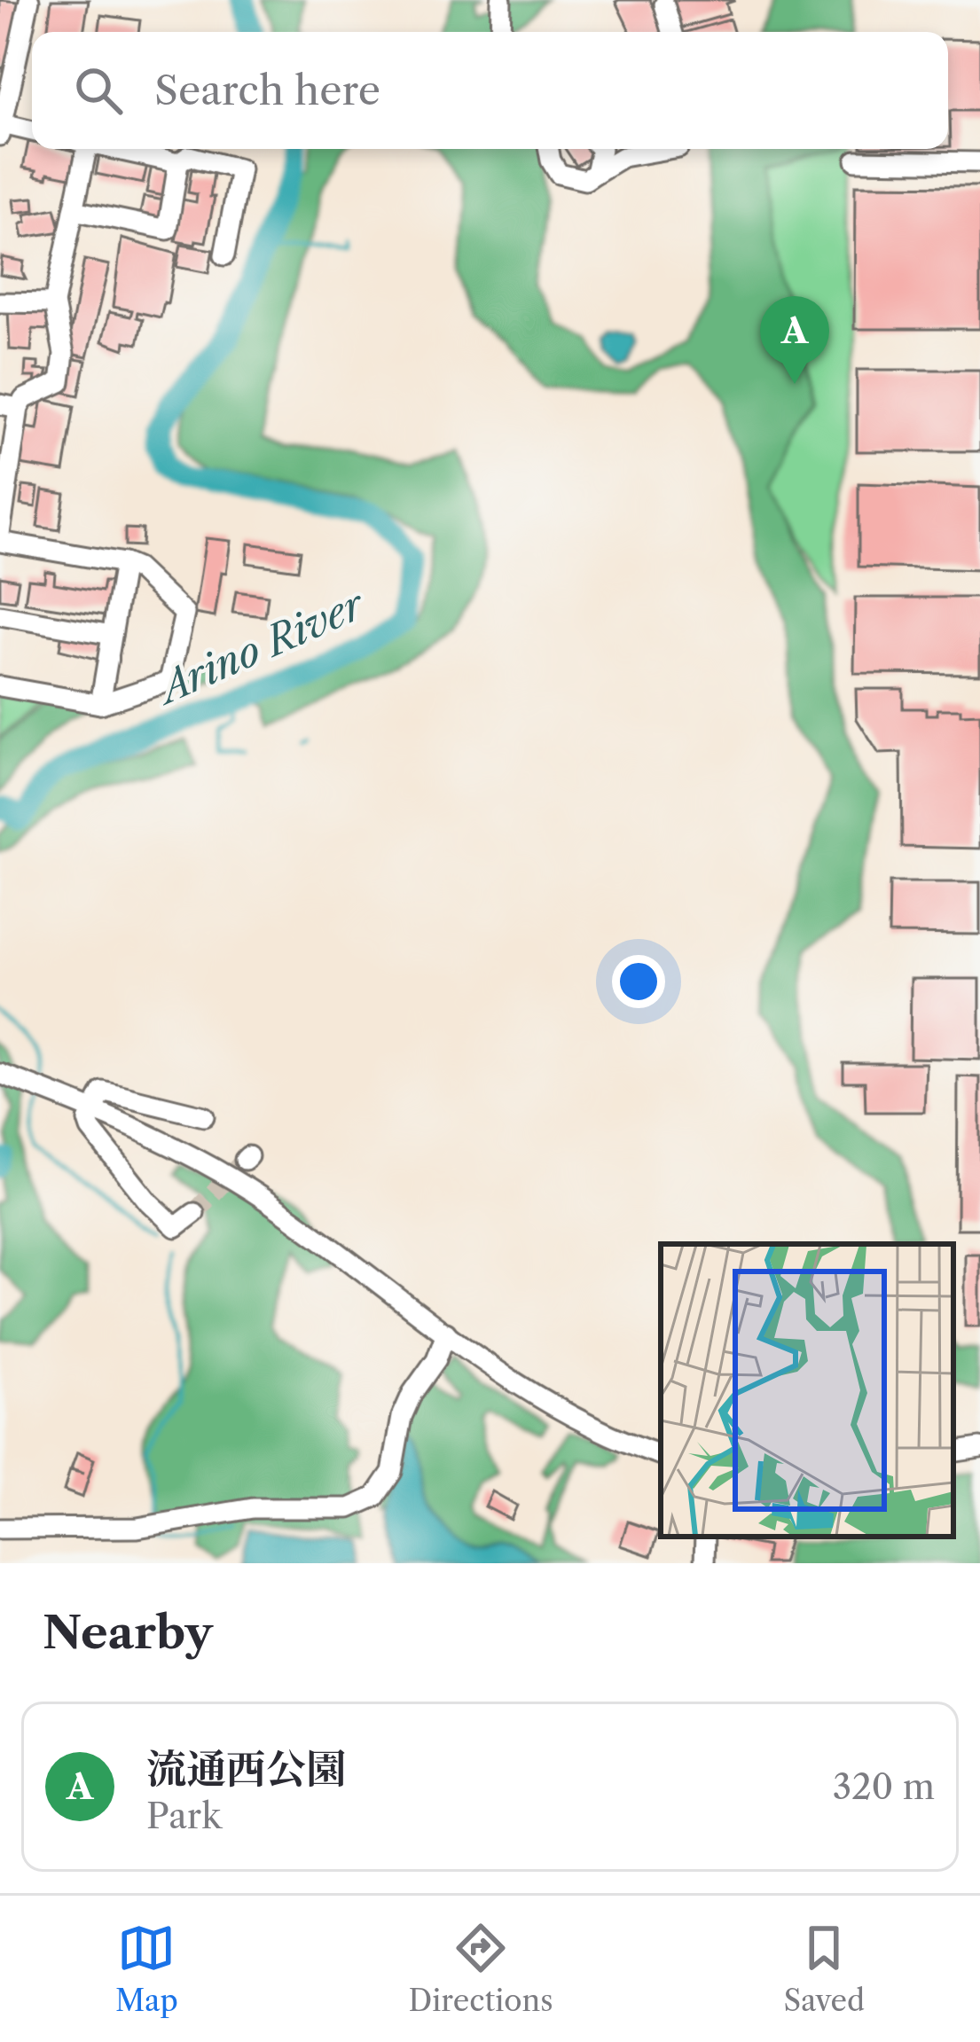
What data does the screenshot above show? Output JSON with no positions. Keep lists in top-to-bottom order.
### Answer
{
  "water": ["Arino River"],
  "page": {
    "search": "Search here",
    "pins": "A",
    "heading": "Nearby",
    "list": [
      {
        "mark": "A",
        "name": "流通西公園",
        "note": "Park",
        "value": "320 m"
      }
    ],
    "nav": ["Map", "Directions", "Saved"]
  }
}
